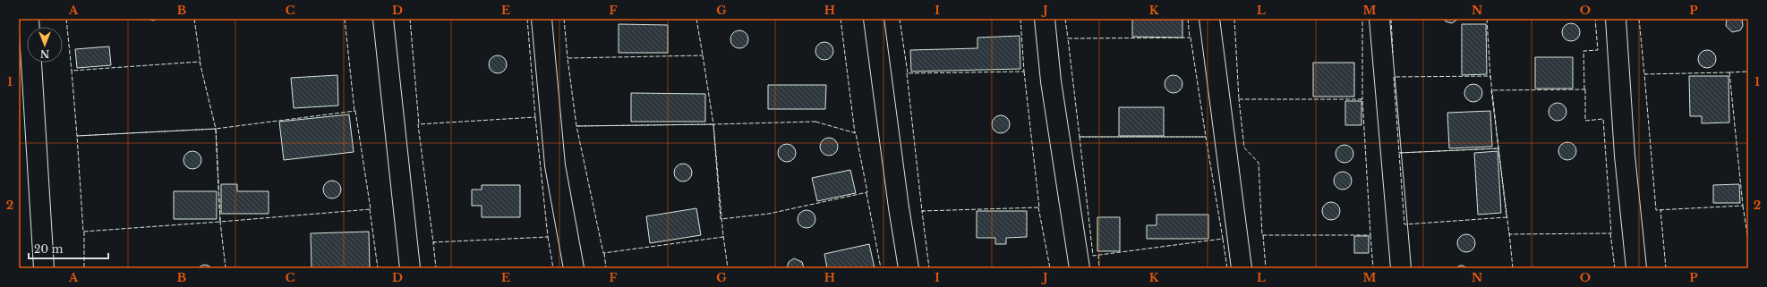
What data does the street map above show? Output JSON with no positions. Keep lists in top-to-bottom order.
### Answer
{
  "scale_bar": "20 m",
  "north": "bottom",
  "grid": {
    "columns": [
      "A",
      "B",
      "C",
      "D",
      "E",
      "F",
      "G",
      "H",
      "I",
      "J",
      "K",
      "L",
      "M",
      "N",
      "O",
      "P"
    ],
    "rows": ["1", "2"]
  }
}
